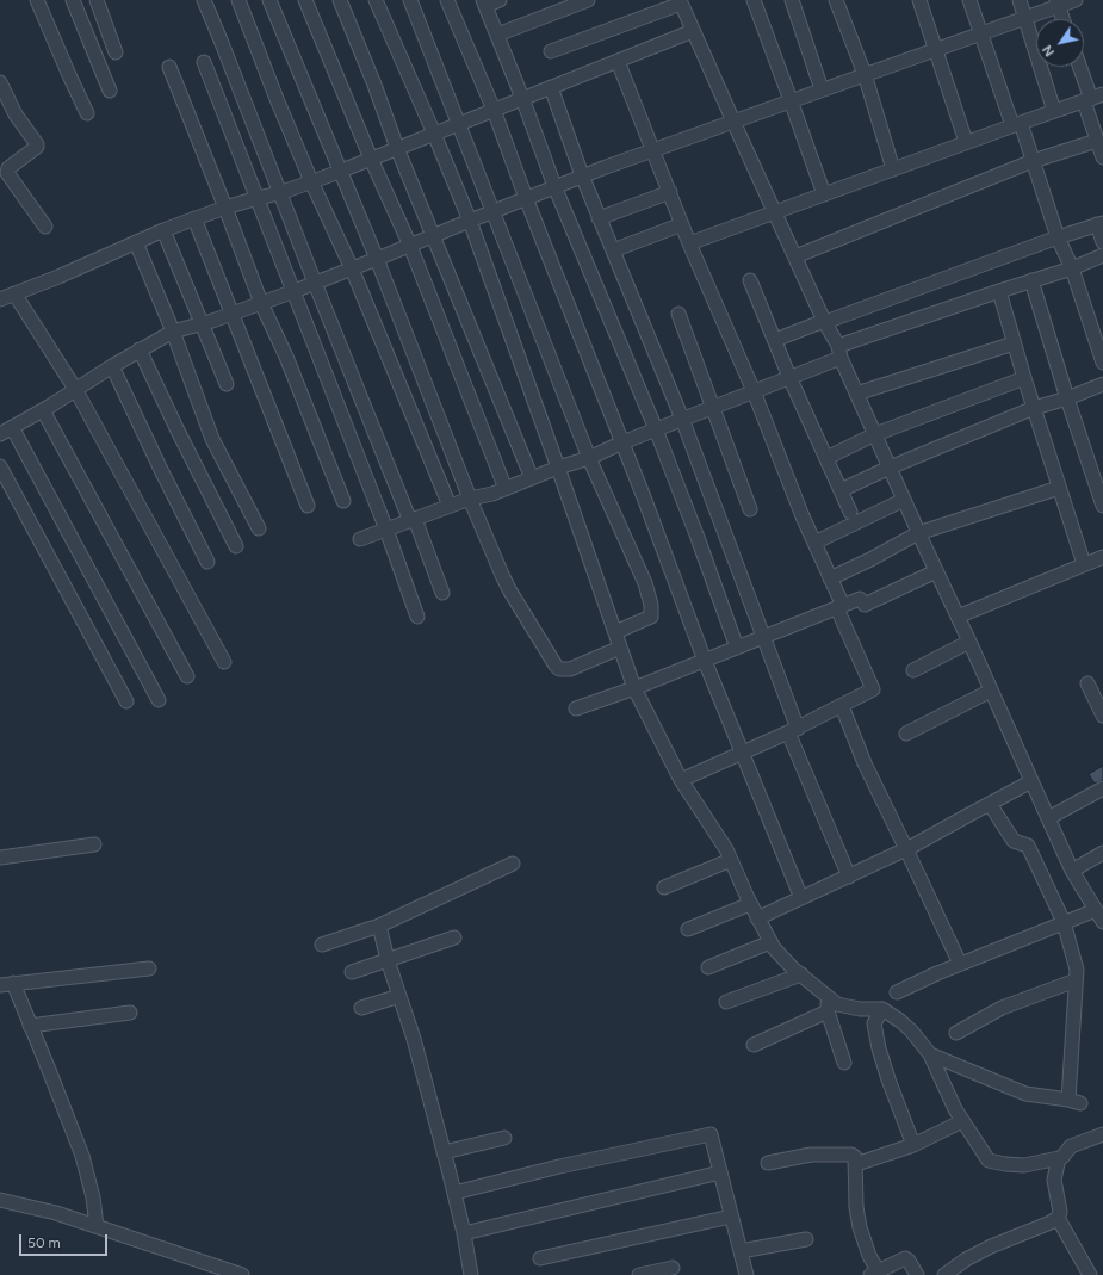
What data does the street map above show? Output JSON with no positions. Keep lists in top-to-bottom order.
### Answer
{
  "scale_bar": "50 m",
  "north": "bottom left"
}
